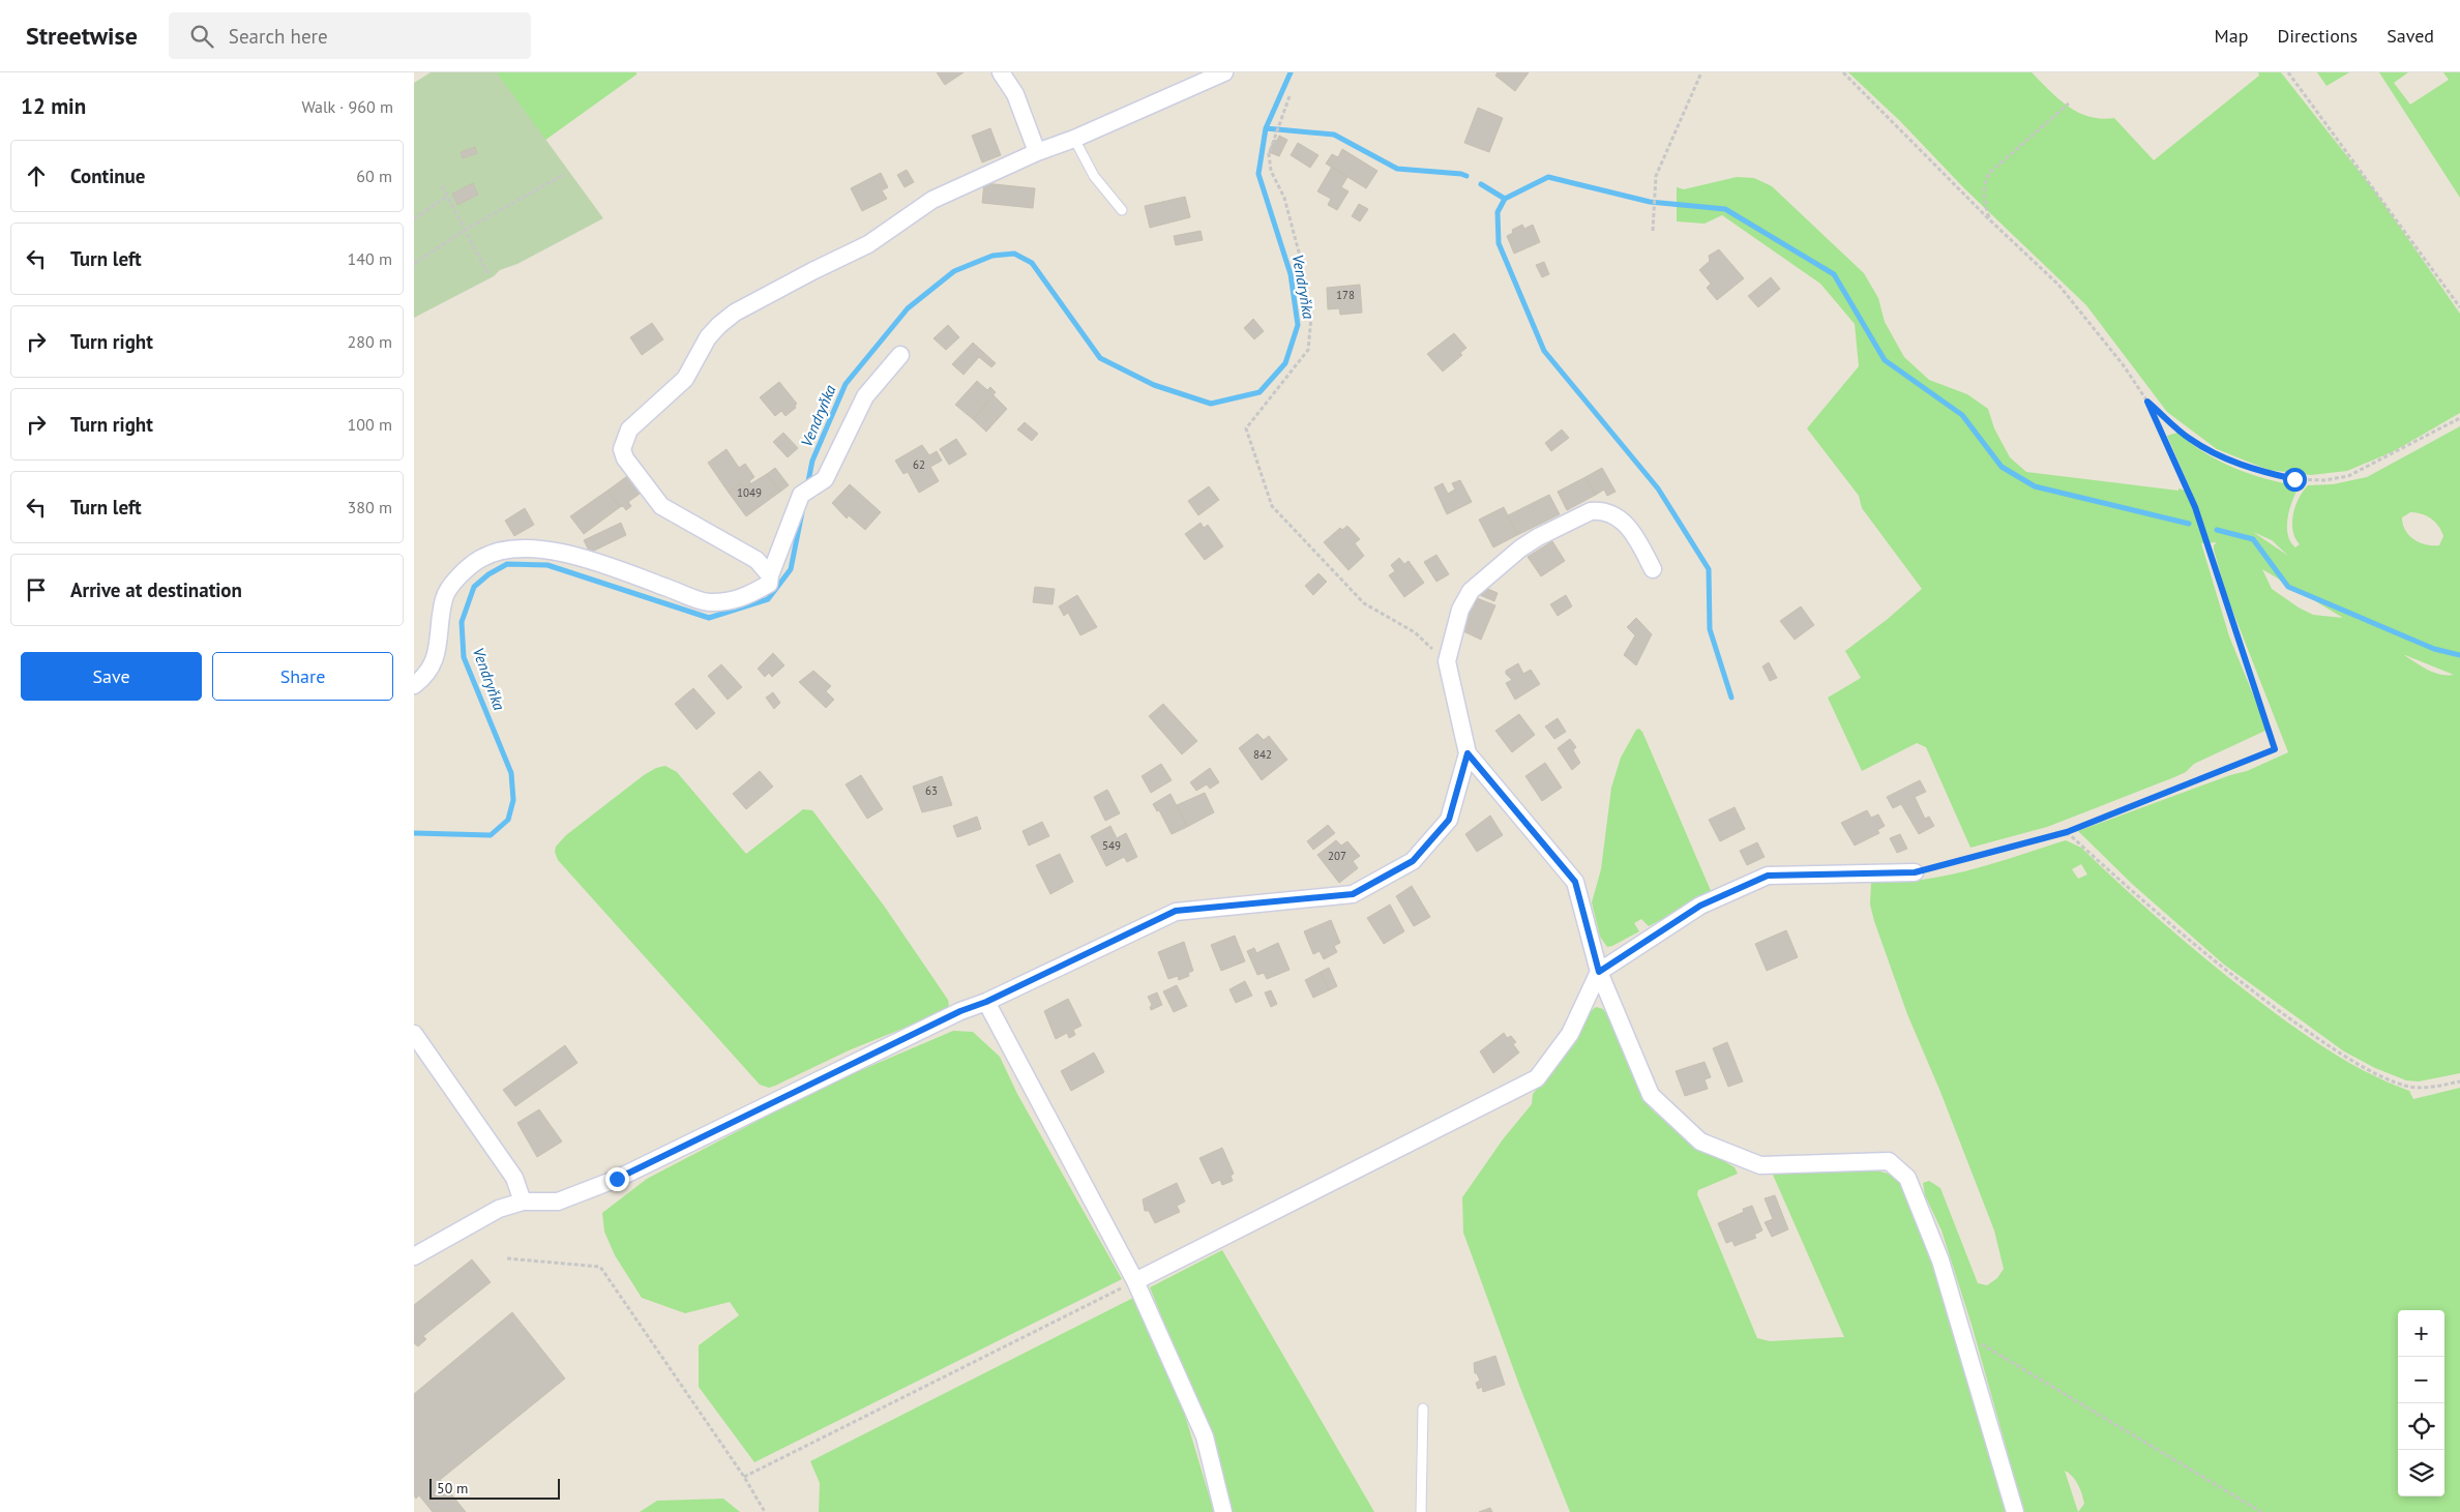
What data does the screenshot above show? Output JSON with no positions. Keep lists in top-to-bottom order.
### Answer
{
  "water": ["Vendryňka"],
  "house_numbers": [
    "178",
    "62",
    "1049",
    "842",
    "63",
    "549",
    "207"
  ],
  "scale_bar": "50 m",
  "page": {
    "header": "Streetwise",
    "search": "Search here",
    "nav": ["Map", "Directions", "Saved"],
    "heading": ["12 min", "Walk · 960 m"],
    "list": [
      ["Continue", "60 m"],
      ["Turn left", "140 m"],
      ["Turn right", "280 m"],
      ["Turn right", "100 m"],
      ["Turn left", "380 m"],
      "Arrive at destination"
    ],
    "buttons": ["Save", "Share"],
    "map_buttons": ["+", "−"],
    "scale": "50 m"
  }
}
